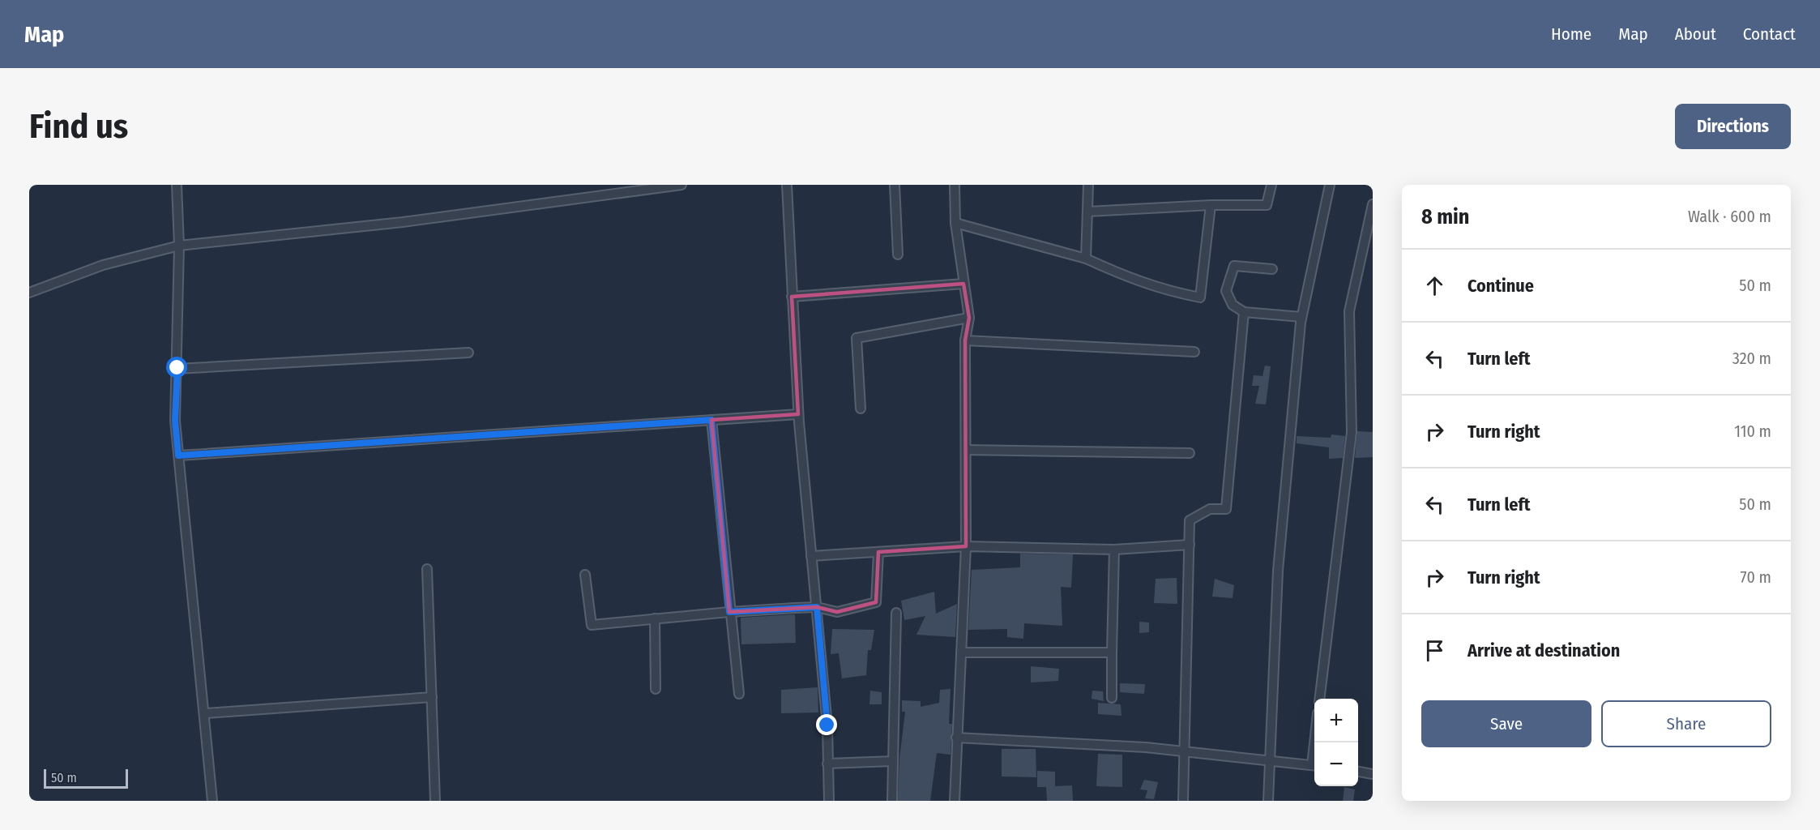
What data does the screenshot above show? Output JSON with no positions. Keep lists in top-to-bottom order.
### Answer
{
  "scale_bar": "50 m",
  "page": {
    "header": "Map",
    "nav": [
      "Home",
      "Map",
      "About",
      "Contact"
    ],
    "buttons": [
      "Directions",
      ["Save", "Share"]
    ],
    "title": "Find us",
    "heading": ["8 min", "Walk · 600 m"],
    "list": [
      ["Continue", "50 m"],
      ["Turn left", "320 m"],
      ["Turn right", "110 m"],
      ["Turn left", "50 m"],
      ["Turn right", "70 m"],
      "Arrive at destination"
    ],
    "map_buttons": ["+", "−"],
    "scale": "50 m"
  }
}
